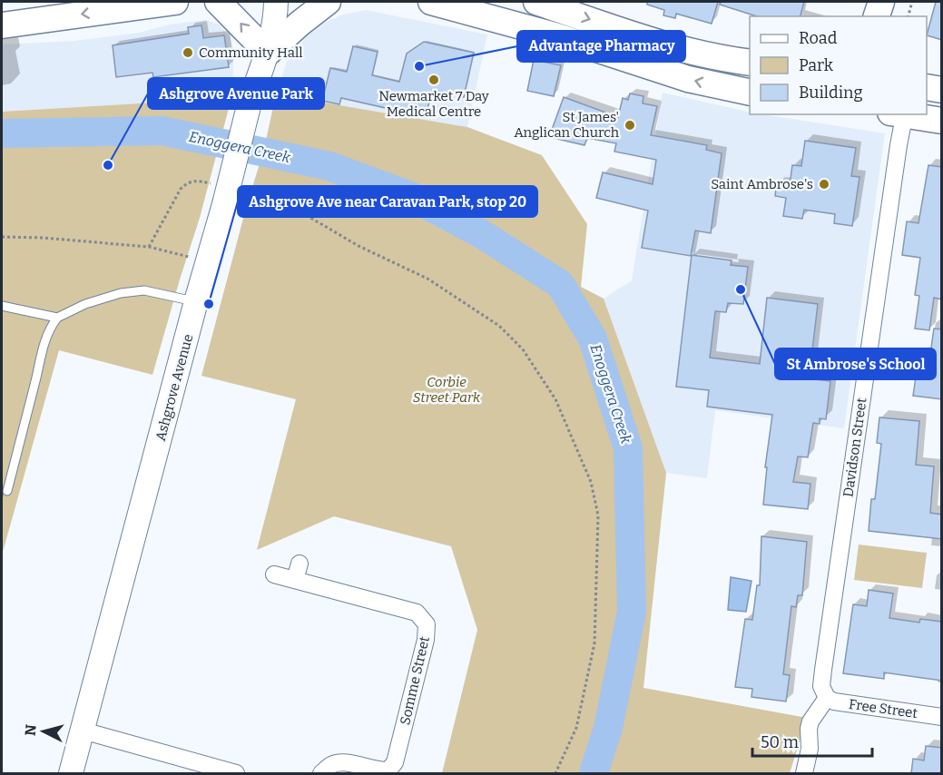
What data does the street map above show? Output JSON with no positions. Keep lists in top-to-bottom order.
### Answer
{
  "streets": {
    "main road": ["Ashgrove Avenue"],
    "street": ["Davidson Street", "Somme Street", "Free Street"]
  },
  "crossings": [
    ["Davidson Street", "Free Street"]
  ],
  "water": ["Enoggera Creek"],
  "parks": ["Corbie Street Park"],
  "places": [
    "Community Hall",
    "Advantage Pharmacy",
    "Newmarket 7 Day Medical Centre",
    "St James' Anglican Church",
    "Ashgrove Avenue Park",
    "Saint Ambrose's",
    "St Ambrose's School",
    "Ashgrove Ave near Caravan Park, stop 20"
  ],
  "legend": ["Road", "Park", "Building"],
  "scale_bar": "50 m",
  "north": "left"
}
